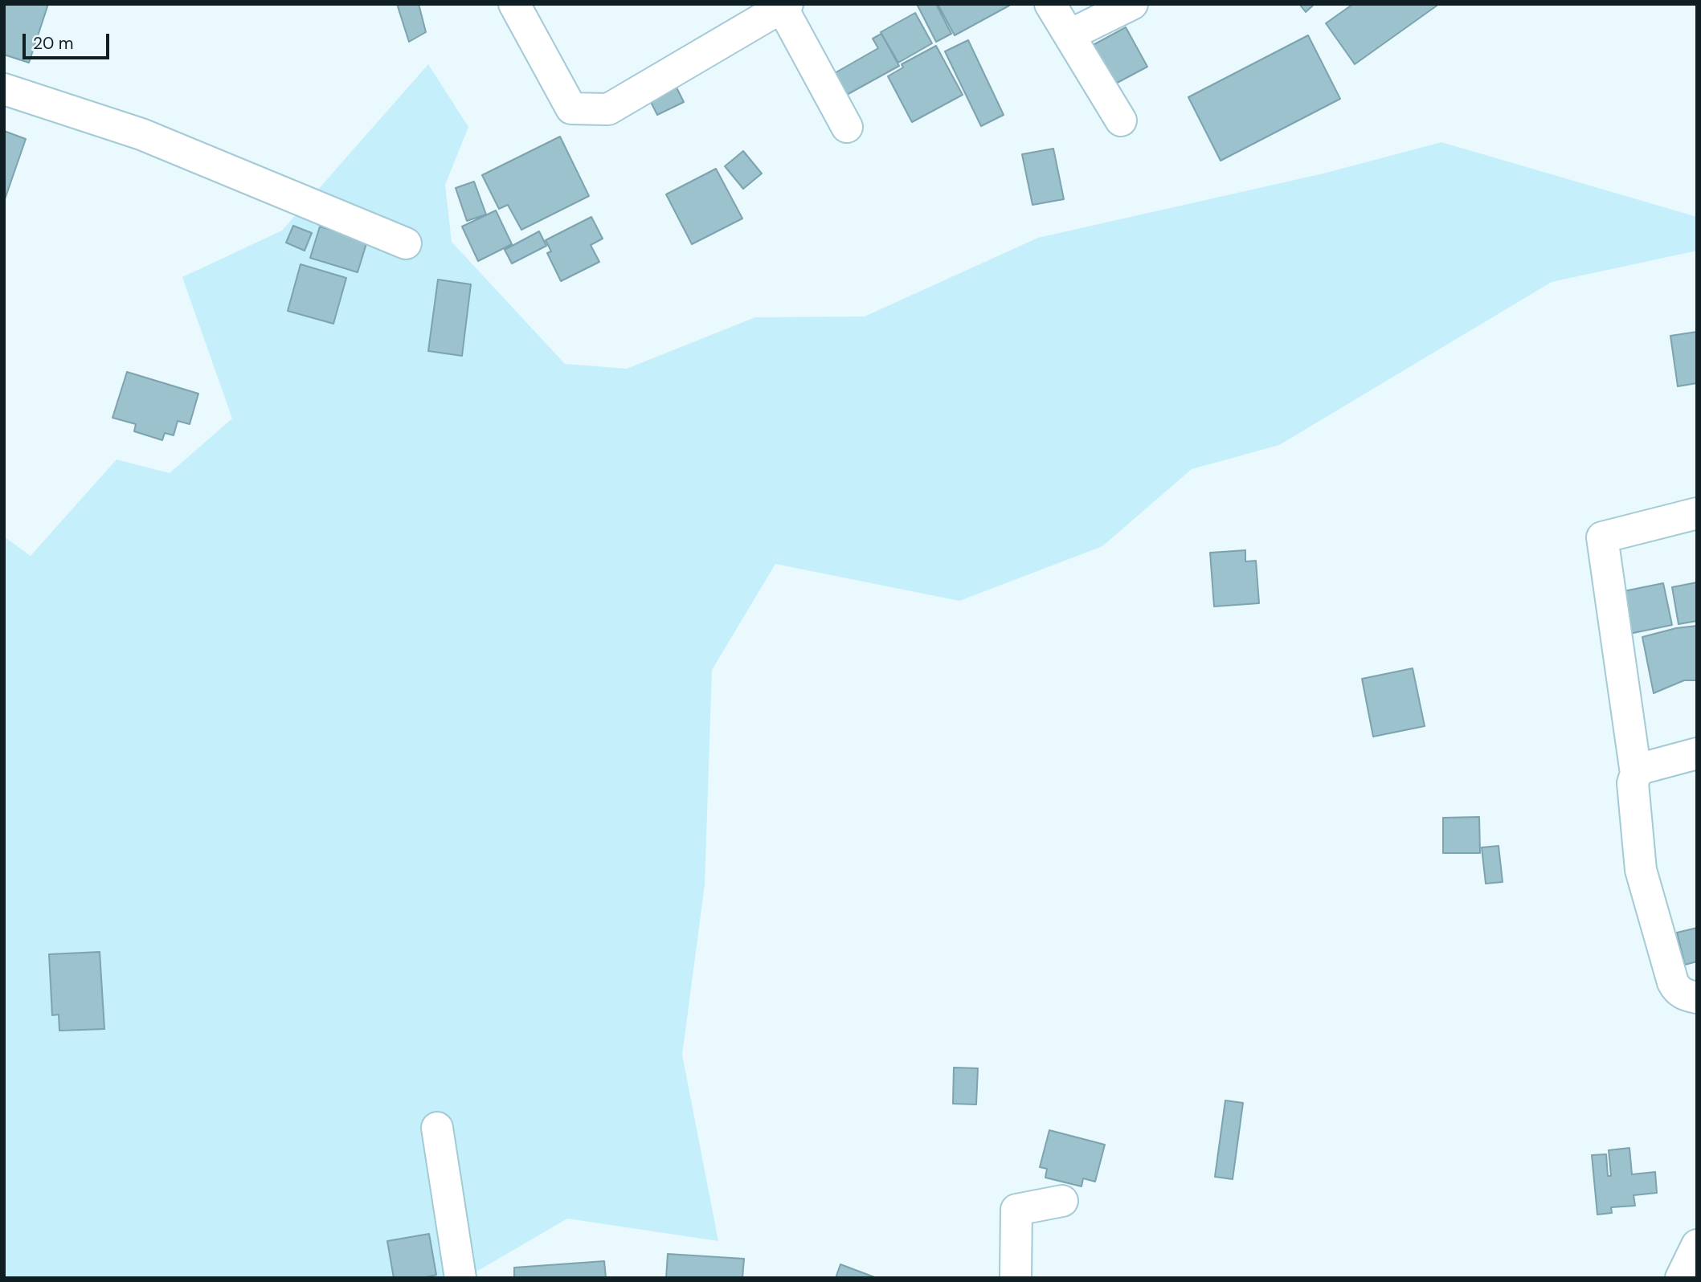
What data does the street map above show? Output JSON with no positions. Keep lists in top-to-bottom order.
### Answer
{
  "scale_bar": "20 m"
}
